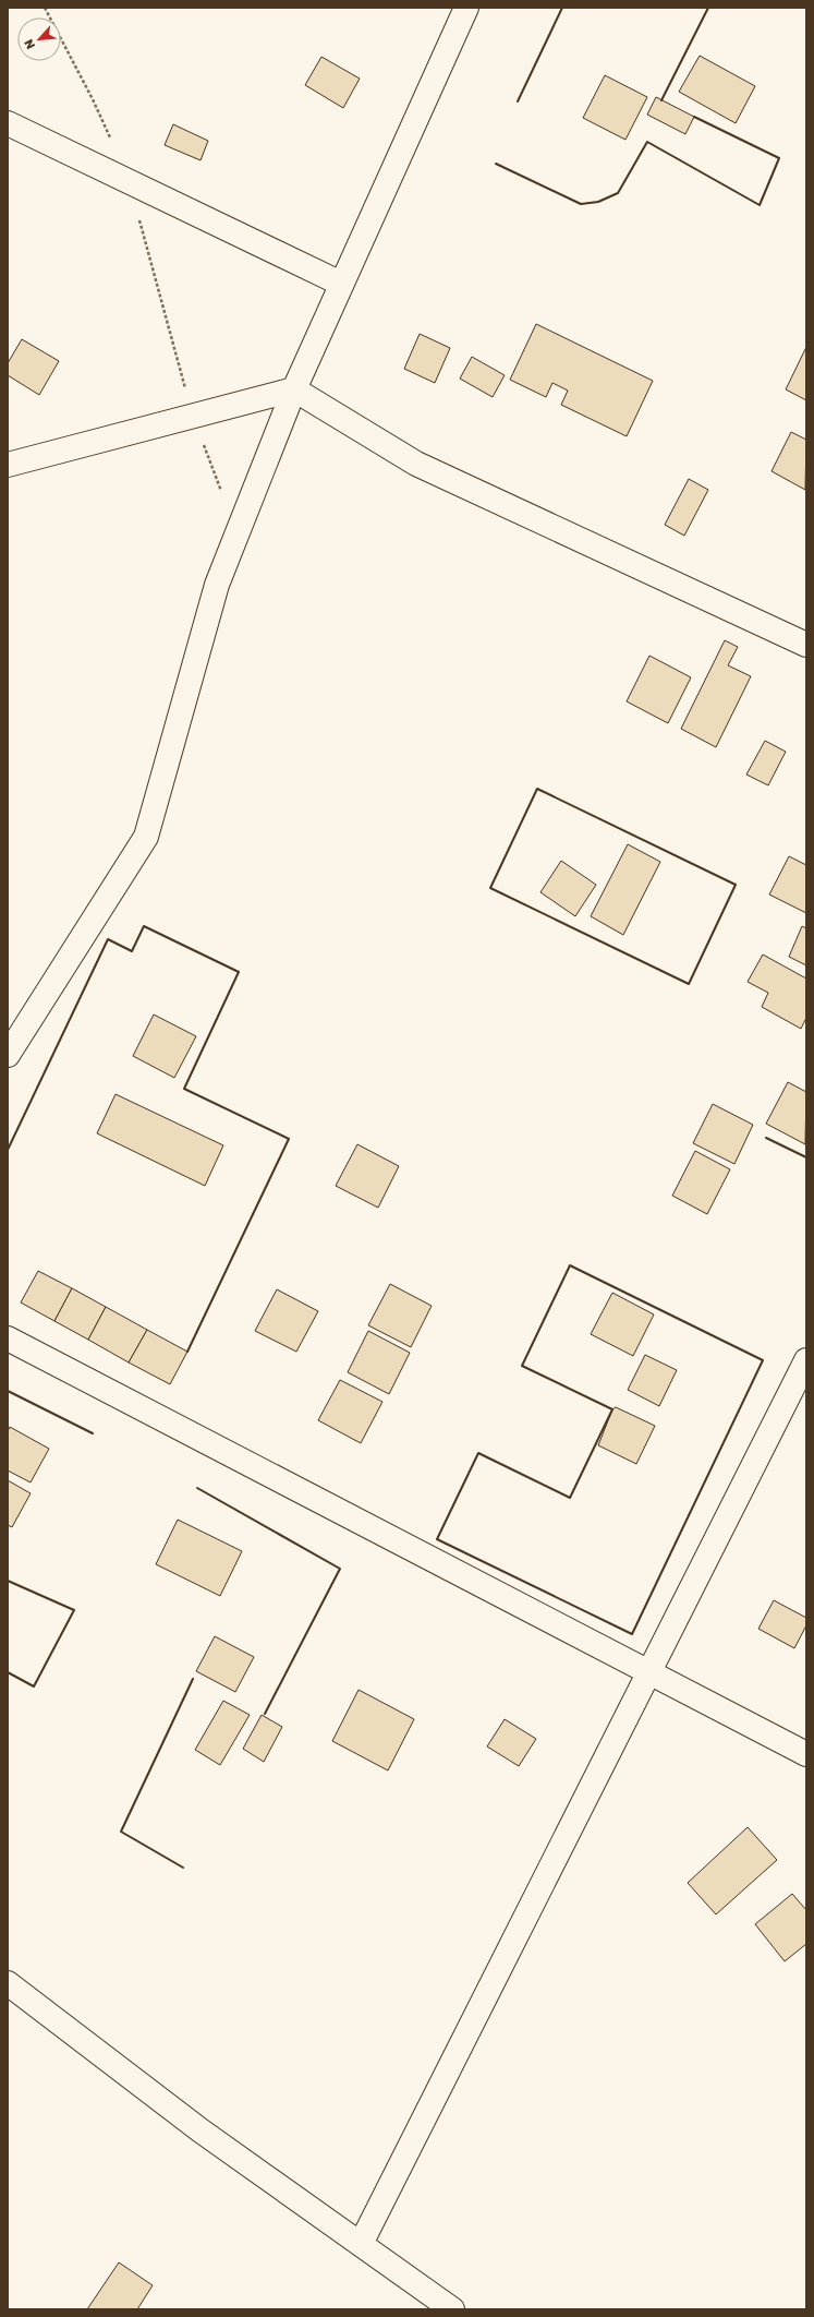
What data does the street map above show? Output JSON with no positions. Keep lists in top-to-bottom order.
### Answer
{
  "north": "bottom left"
}
